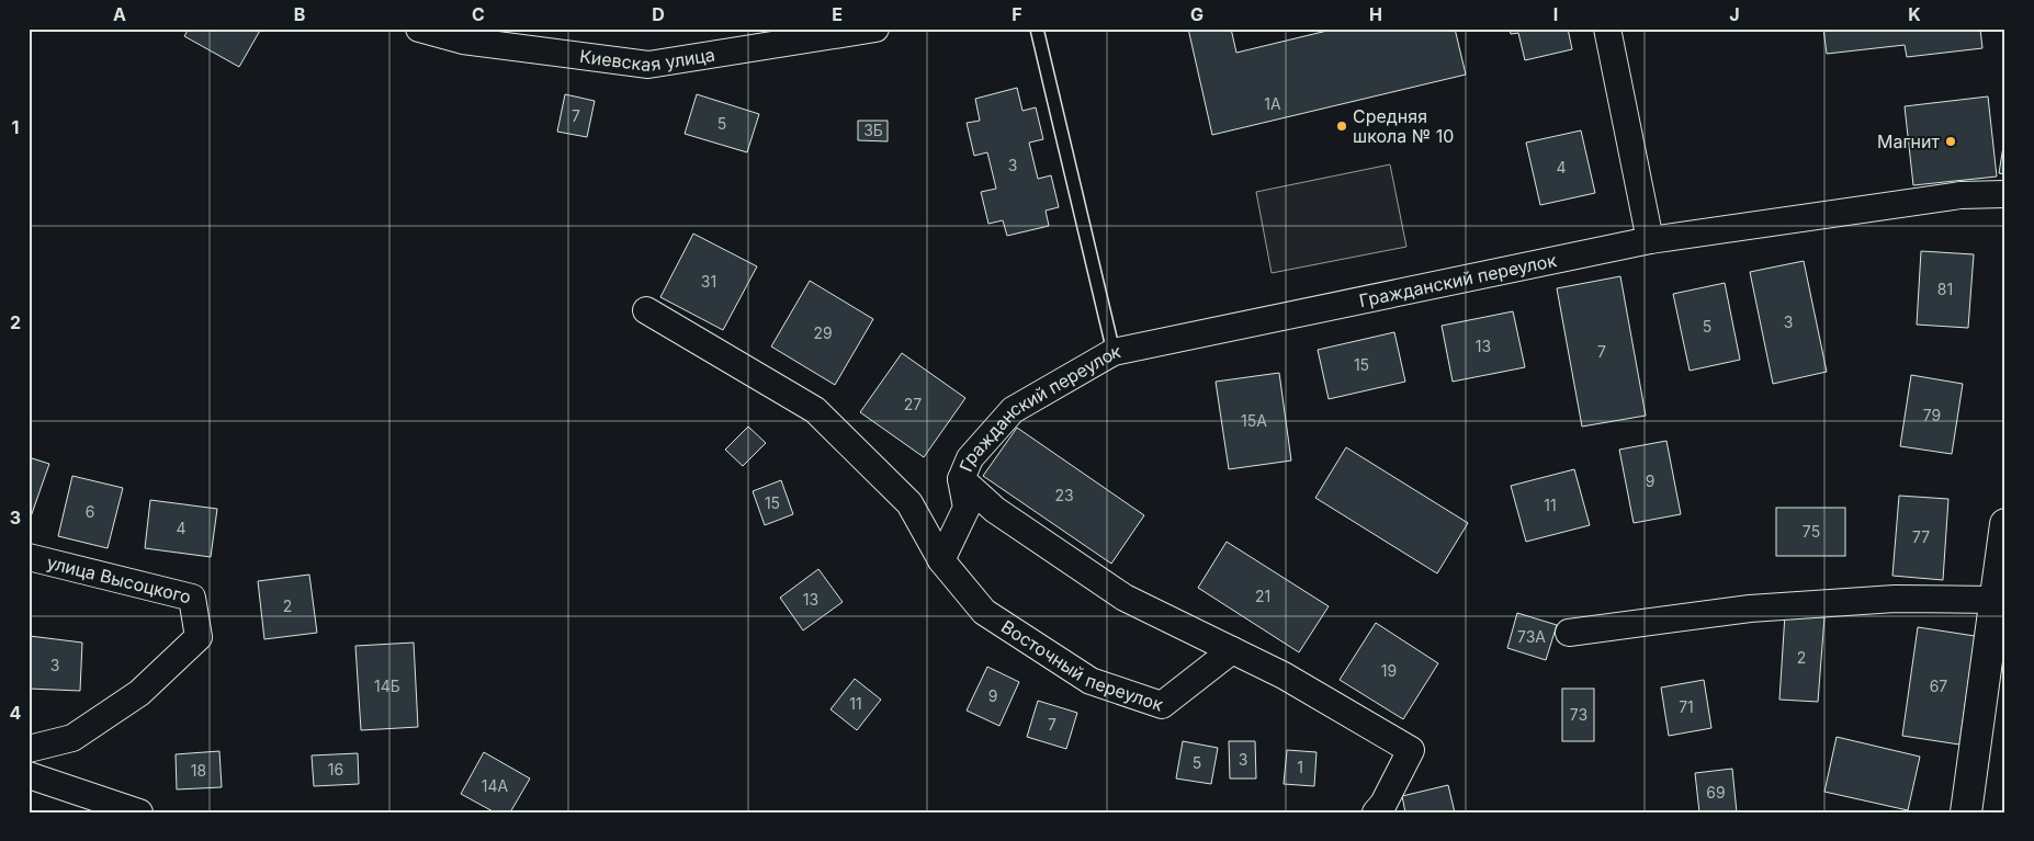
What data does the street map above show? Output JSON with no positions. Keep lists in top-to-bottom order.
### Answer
{
  "streets": {
    "street": [
      "Киевская улица",
      "Гражданский переулок",
      "улица Высоцкого",
      "Восточный переулок"
    ]
  },
  "crossings": [
    ["Гражданский переулок", "Восточный переулок"]
  ],
  "places": ["Средняя школа № 10", "Магнит"],
  "house_numbers": [
    "1А",
    "7",
    "5",
    "3Б",
    "3",
    "4",
    "31",
    "81",
    "3",
    "5",
    "29",
    "13",
    "7",
    "15",
    "27",
    "79",
    "15А",
    "9",
    "23",
    "15",
    "11",
    "6",
    "4",
    "75",
    "77",
    "21",
    "13",
    "2",
    "73А",
    "2",
    "3",
    "19",
    "14Б",
    "67",
    "9",
    "11",
    "71",
    "73",
    "7",
    "3",
    "5",
    "1",
    "16",
    "18",
    "14А",
    "69"
  ],
  "grid": {
    "columns": [
      "A",
      "B",
      "C",
      "D",
      "E",
      "F",
      "G",
      "H",
      "I",
      "J",
      "K"
    ],
    "rows": [
      "1",
      "2",
      "3",
      "4"
    ]
  }
}
